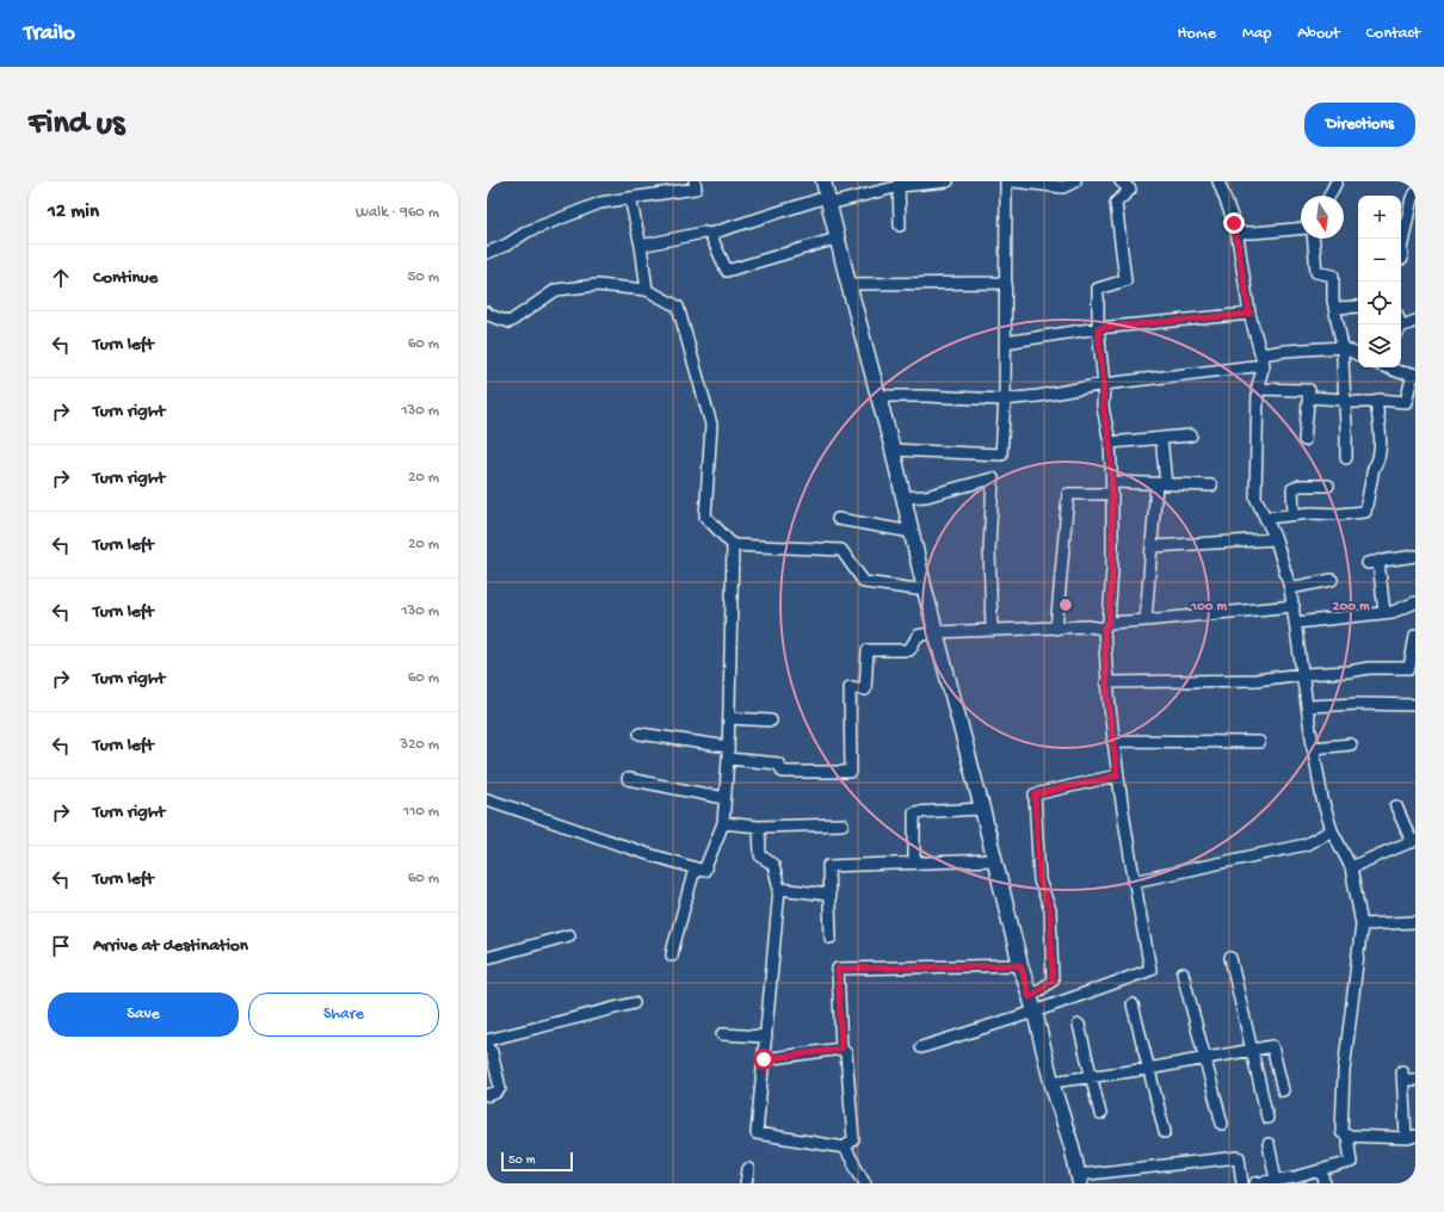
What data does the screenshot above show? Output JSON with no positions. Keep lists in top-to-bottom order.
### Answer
{
  "scale_bar": "50 m",
  "north": "bottom",
  "page": {
    "header": "Trailo",
    "nav": [
      "Home",
      "Map",
      "About",
      "Contact"
    ],
    "buttons": [
      "Directions",
      ["Save", "Share"]
    ],
    "title": "Find us",
    "heading": ["12 min", "Walk · 960 m"],
    "map_buttons": ["+", "−"],
    "list": [
      ["Continue", "50 m"],
      ["Turn left", "60 m"],
      ["Turn right", "130 m"],
      ["Turn right", "20 m"],
      ["Turn left", "20 m"],
      ["Turn left", "130 m"],
      ["Turn right", "60 m"],
      ["Turn left", "320 m"],
      ["Turn right", "110 m"],
      ["Turn left", "60 m"],
      "Arrive at destination"
    ],
    "scale": "50 m"
  },
  "rings": ["100 m", "200 m"]
}
